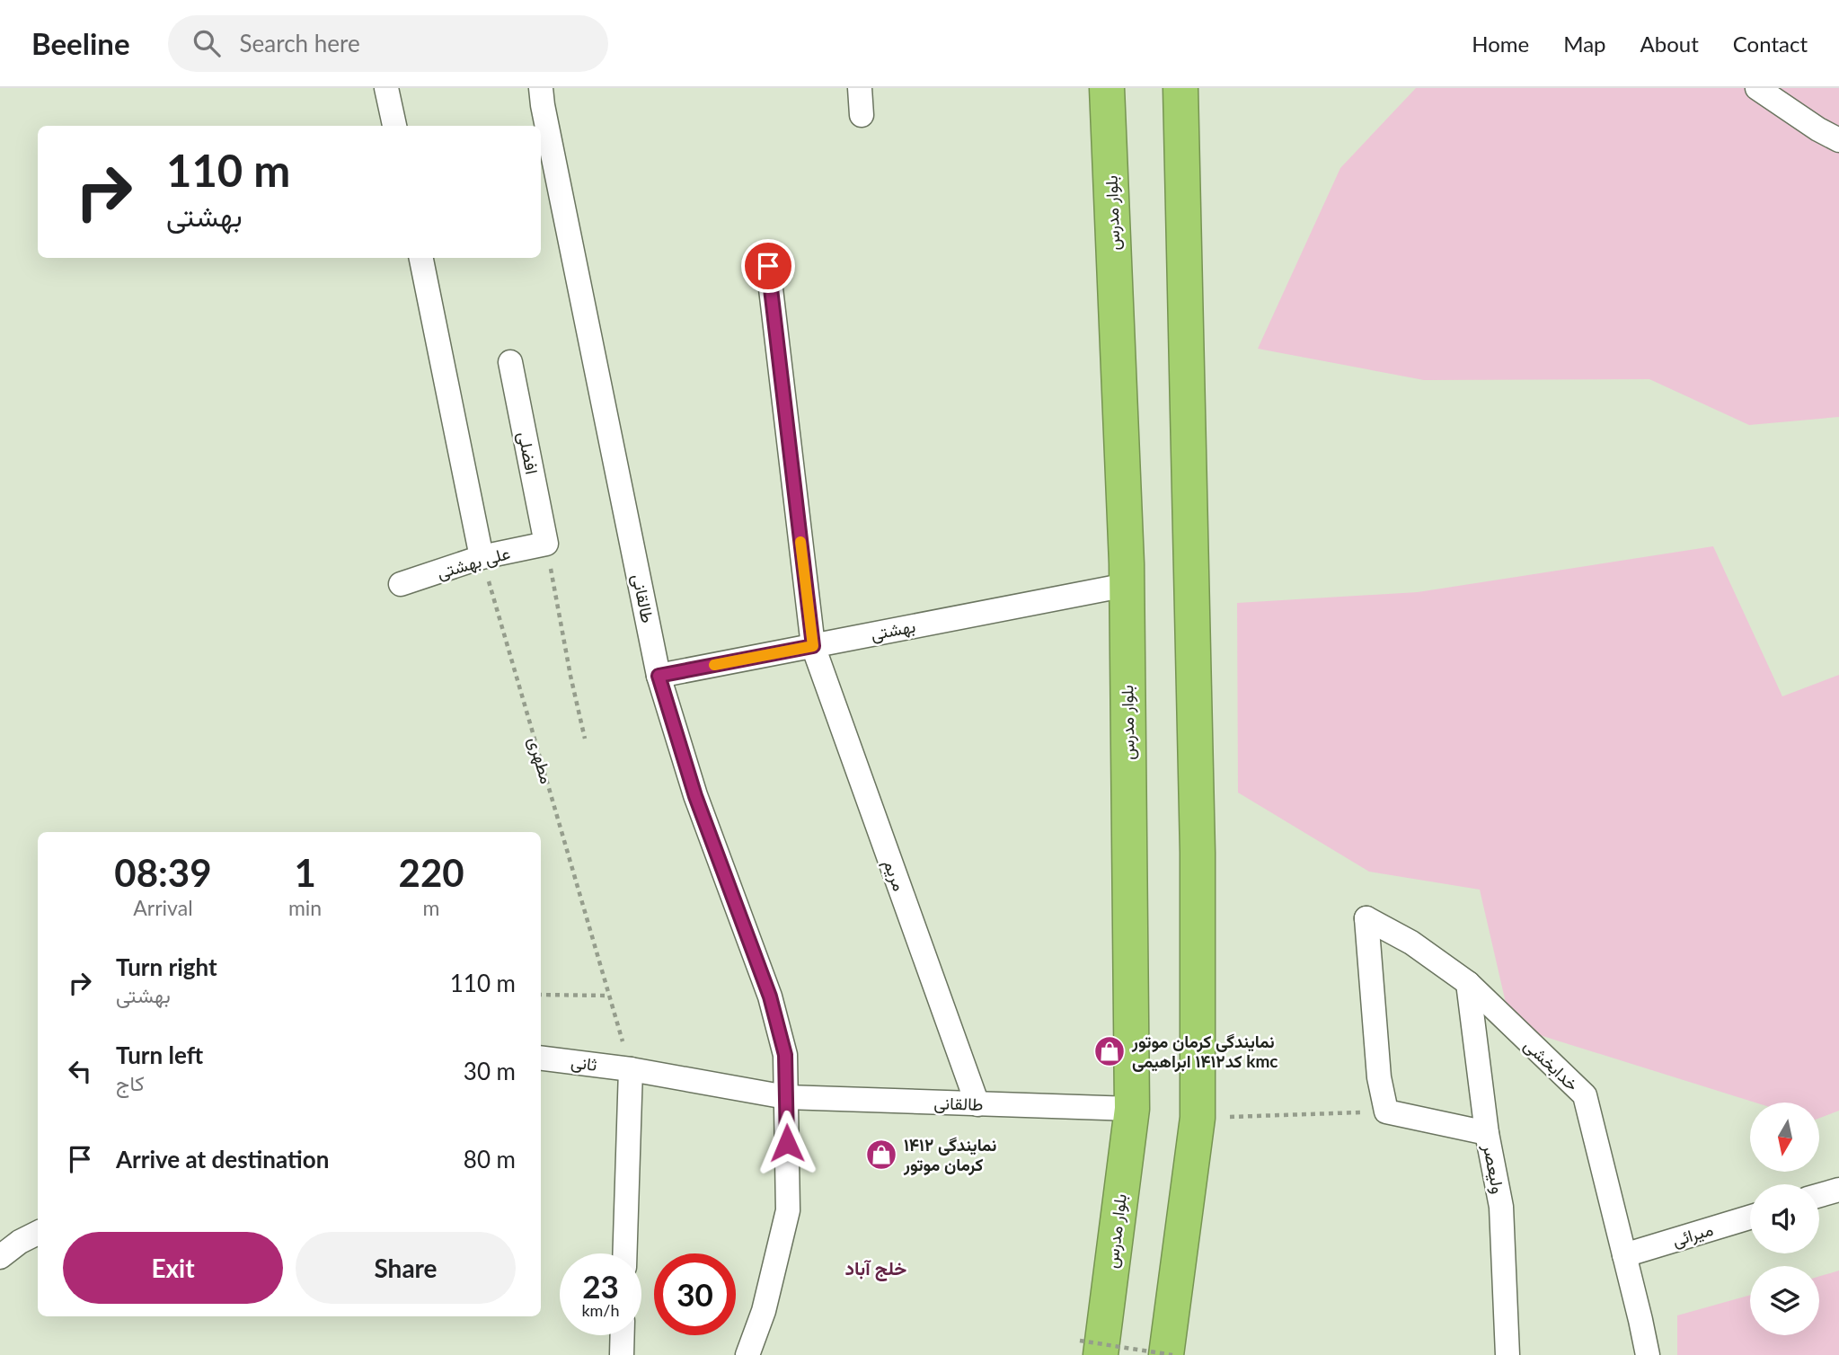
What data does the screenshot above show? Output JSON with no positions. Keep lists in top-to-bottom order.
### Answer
{
  "streets": {
    "highway": ["بلوار مدرس"],
    "street": [
      "افضلی",
      "علی بهشتی",
      "طالقانی",
      "بهشتی",
      "مریم",
      "ثانی",
      "خدابخشی",
      "ولیعصر",
      "میرائی"
    ],
    "path": ["مطهری"]
  },
  "crossings": [
    ["بلوار مدرس", "طالقانی"],
    ["بلوار مدرس", "بهشتی"],
    ["افضلی", "علی بهشتی"],
    ["علی بهشتی", "مطهری"],
    ["طالقانی", "بهشتی"],
    ["طالقانی", "مطهری"],
    ["طالقانی", "مریم"],
    ["طالقانی", "ثانی"],
    ["بهشتی", "مریم"],
    ["مطهری", "ثانی"],
    ["خدابخشی", "ولیعصر"],
    ["خدابخشی", "میرائی"]
  ],
  "districts": ["خلج آباد"],
  "places": {
    "shop": ["نمایندگی کرمان موتور کد۱۴۱۲ ابراهیمی kmc", "نمایندگی ۱۴۱۲ کرمان موتور"]
  },
  "north": "bottom",
  "page": {
    "header": "Beeline",
    "search": "Search here",
    "nav": [
      "Home",
      "Map",
      "About",
      "Contact"
    ],
    "turn": ["110 m", "بهشتی"],
    "eta": [
      "08:39",
      "Arrival",
      "1",
      "min",
      "220",
      "m"
    ],
    "list": [
      {
        "name": "Turn right",
        "note": "بهشتی",
        "value": "110 m"
      },
      {
        "name": "Turn left",
        "note": "کاج",
        "value": "30 m"
      },
      {
        "name": "Arrive at destination",
        "value": "80 m"
      }
    ],
    "buttons": ["Exit", "Share"],
    "speed": "23 km/h",
    "limit": "30"
  }
}
